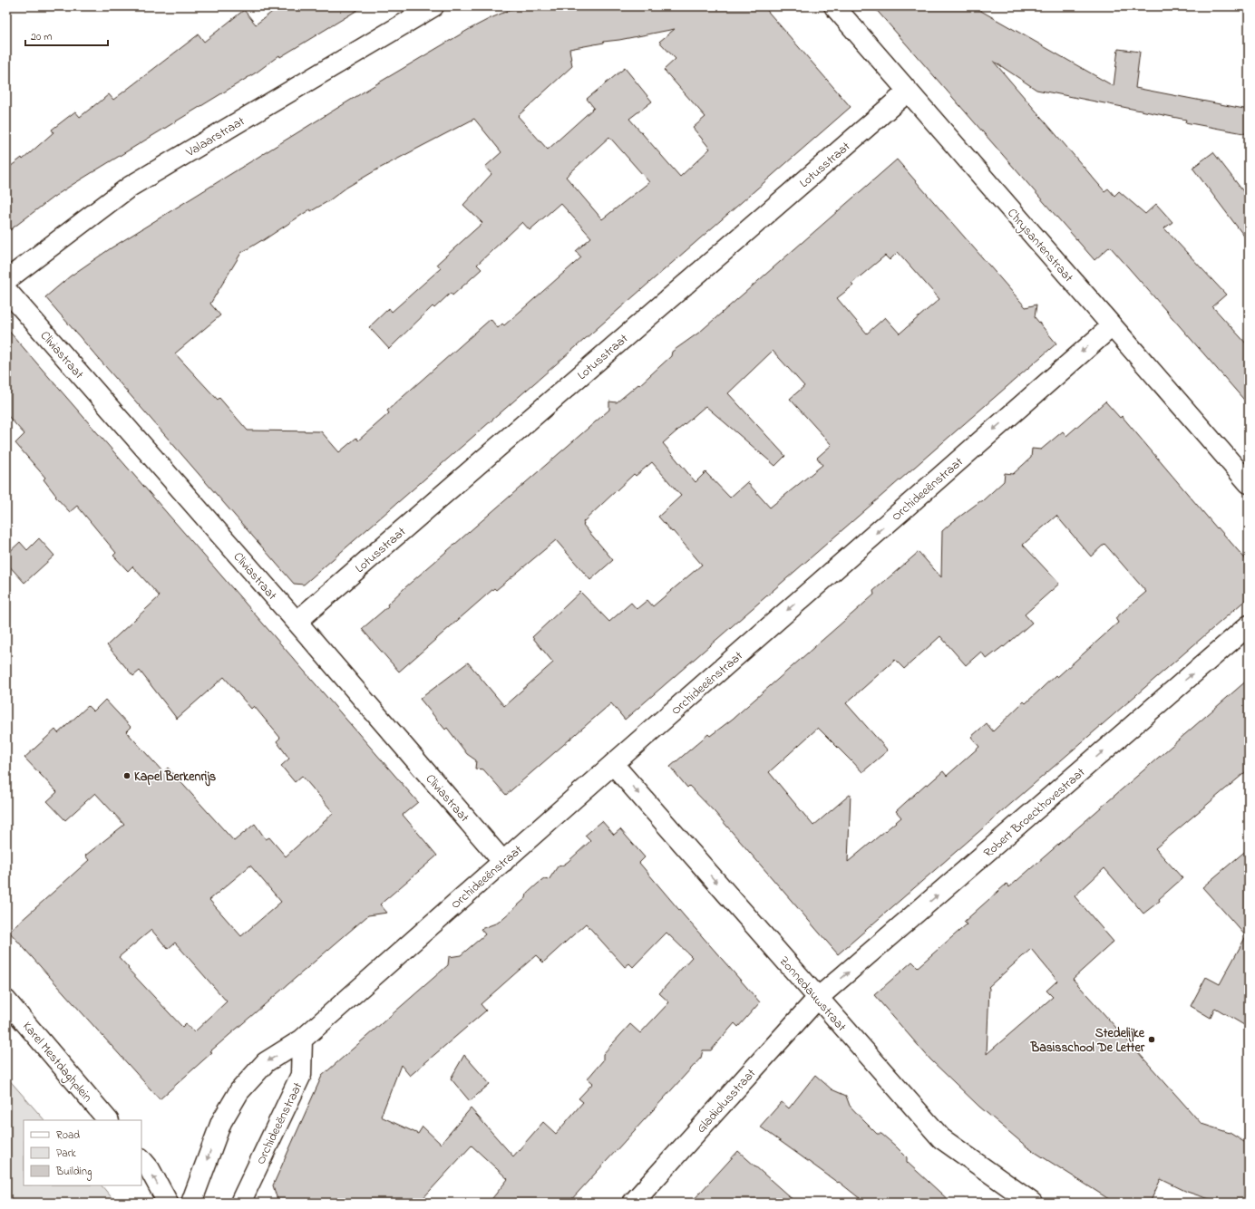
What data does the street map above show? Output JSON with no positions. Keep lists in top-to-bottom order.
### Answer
{
  "streets": {
    "street": [
      "Valaarstraat",
      "Lotusstraat",
      "Chrysantenstraat",
      "Cliviastraat",
      "Orchideeënstraat",
      "Robert Broeckhovestraat",
      "Zonnedauwstraat",
      "Karel Mestdaghplein",
      "Gladiolusstraat"
    ]
  },
  "crossings": [
    ["Lotusstraat", "Chrysantenstraat"],
    ["Lotusstraat", "Cliviastraat"],
    ["Chrysantenstraat", "Orchideeënstraat"],
    ["Cliviastraat", "Orchideeënstraat"],
    ["Orchideeënstraat", "Zonnedauwstraat"],
    ["Robert Broeckhovestraat", "Zonnedauwstraat"],
    ["Robert Broeckhovestraat", "Gladiolusstraat"],
    ["Zonnedauwstraat", "Gladiolusstraat"]
  ],
  "one_way": ["Orchideeënstraat", "Robert Broeckhovestraat", "Zonnedauwstraat"],
  "places": ["Kapel Berkenrijs", "Stedelijke Basisschool De Letter"],
  "legend": ["Road", "Park", "Building"],
  "scale_bar": "20 m"
}
